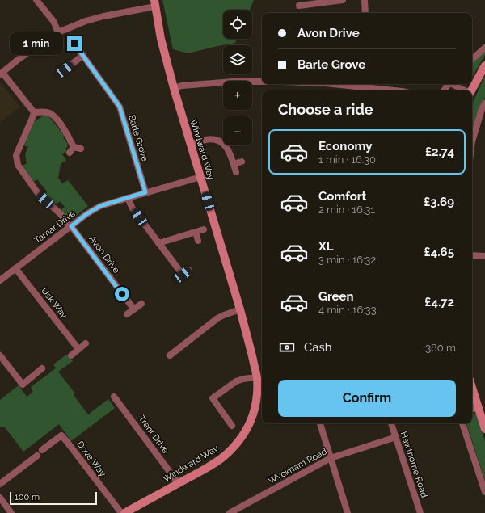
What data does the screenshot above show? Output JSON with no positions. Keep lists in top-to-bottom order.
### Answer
{
  "streets": {
    "street": [
      "Barle Grove",
      "Windward Way",
      "Tamar Drive",
      "Avon Drive",
      "Usk Way",
      "Trent Drive",
      "Dove Way",
      "Hawthorne Road",
      "Wyckham Road"
    ]
  },
  "crossings": [
    ["Barle Grove", "Tamar Drive"],
    ["Windward Way", "Tamar Drive"],
    ["Windward Way", "Trent Drive"],
    ["Tamar Drive", "Avon Drive"],
    ["Tamar Drive", "Usk Way"],
    ["Hawthorne Road", "Wyckham Road"]
  ],
  "scale_bar": "100 m",
  "page": {
    "map_buttons": ["+", "−"],
    "banner": ["Avon Drive", "Barle Grove"],
    "bubble": "1 min",
    "heading": "Choose a ride",
    "list": [
      {
        "name": "Economy",
        "note": "1 min · 16:30",
        "value": "£2.74"
      },
      {
        "name": "Comfort",
        "note": "2 min · 16:31",
        "value": "£3.69"
      },
      {
        "name": "XL",
        "note": "3 min · 16:32",
        "value": "£4.65"
      },
      {
        "name": "Green",
        "note": "4 min · 16:33",
        "value": "£4.72"
      }
    ],
    "pay": ["Cash", "380 m"],
    "buttons": "Confirm",
    "scale": "100 m"
  }
}
